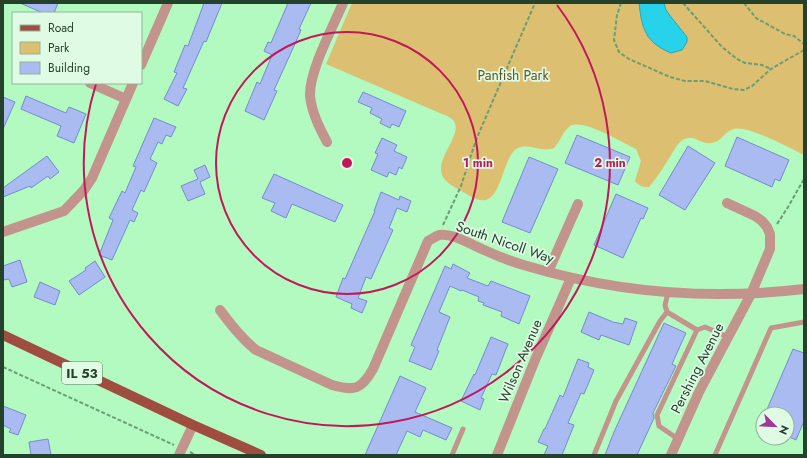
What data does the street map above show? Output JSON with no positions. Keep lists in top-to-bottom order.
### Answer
{
  "streets": {
    "main road": ["IL 53"],
    "street": ["South Nicoll Way", "Wilson Avenue", "Pershing Avenue"]
  },
  "crossings": [
    ["South Nicoll Way", "Wilson Avenue"],
    ["South Nicoll Way", "Pershing Avenue"]
  ],
  "parks": ["Panfish Park"],
  "legend": ["Road", "Park", "Building"],
  "north": "bottom right",
  "rings": ["1 min", "2 min"]
}
